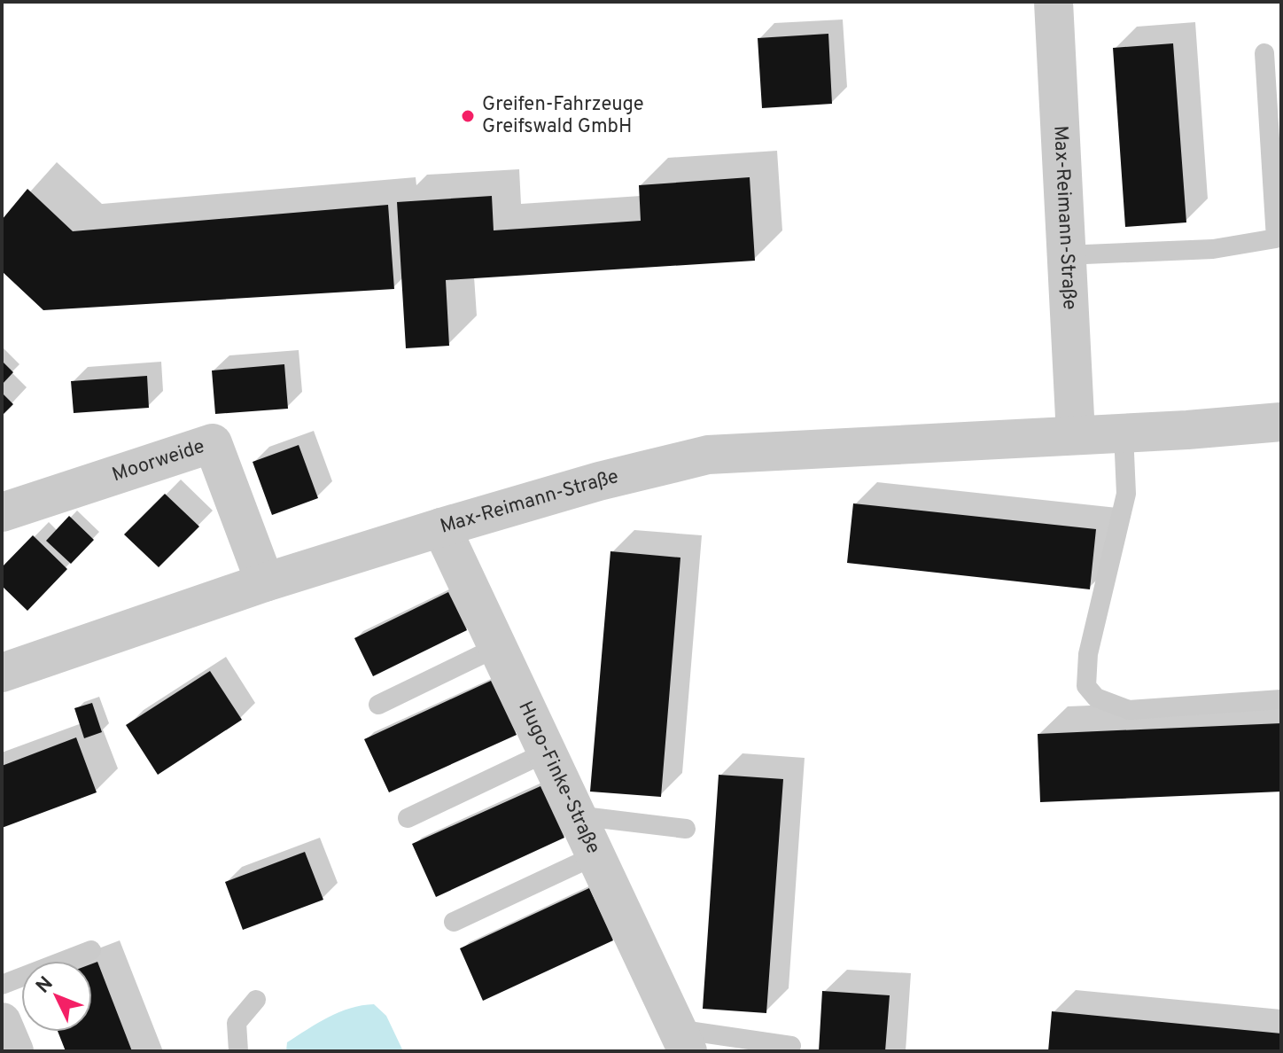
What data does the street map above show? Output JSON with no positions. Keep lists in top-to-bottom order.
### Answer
{
  "streets": {
    "street": ["Max-Reimann-Straße", "Moorweide", "Hugo-Finke-Straße"]
  },
  "crossings": [
    ["Max-Reimann-Straße", "Moorweide"],
    ["Max-Reimann-Straße", "Hugo-Finke-Straße"]
  ],
  "places": ["Greifen-Fahrzeuge Greifswald GmbH"],
  "north": "top left"
}
